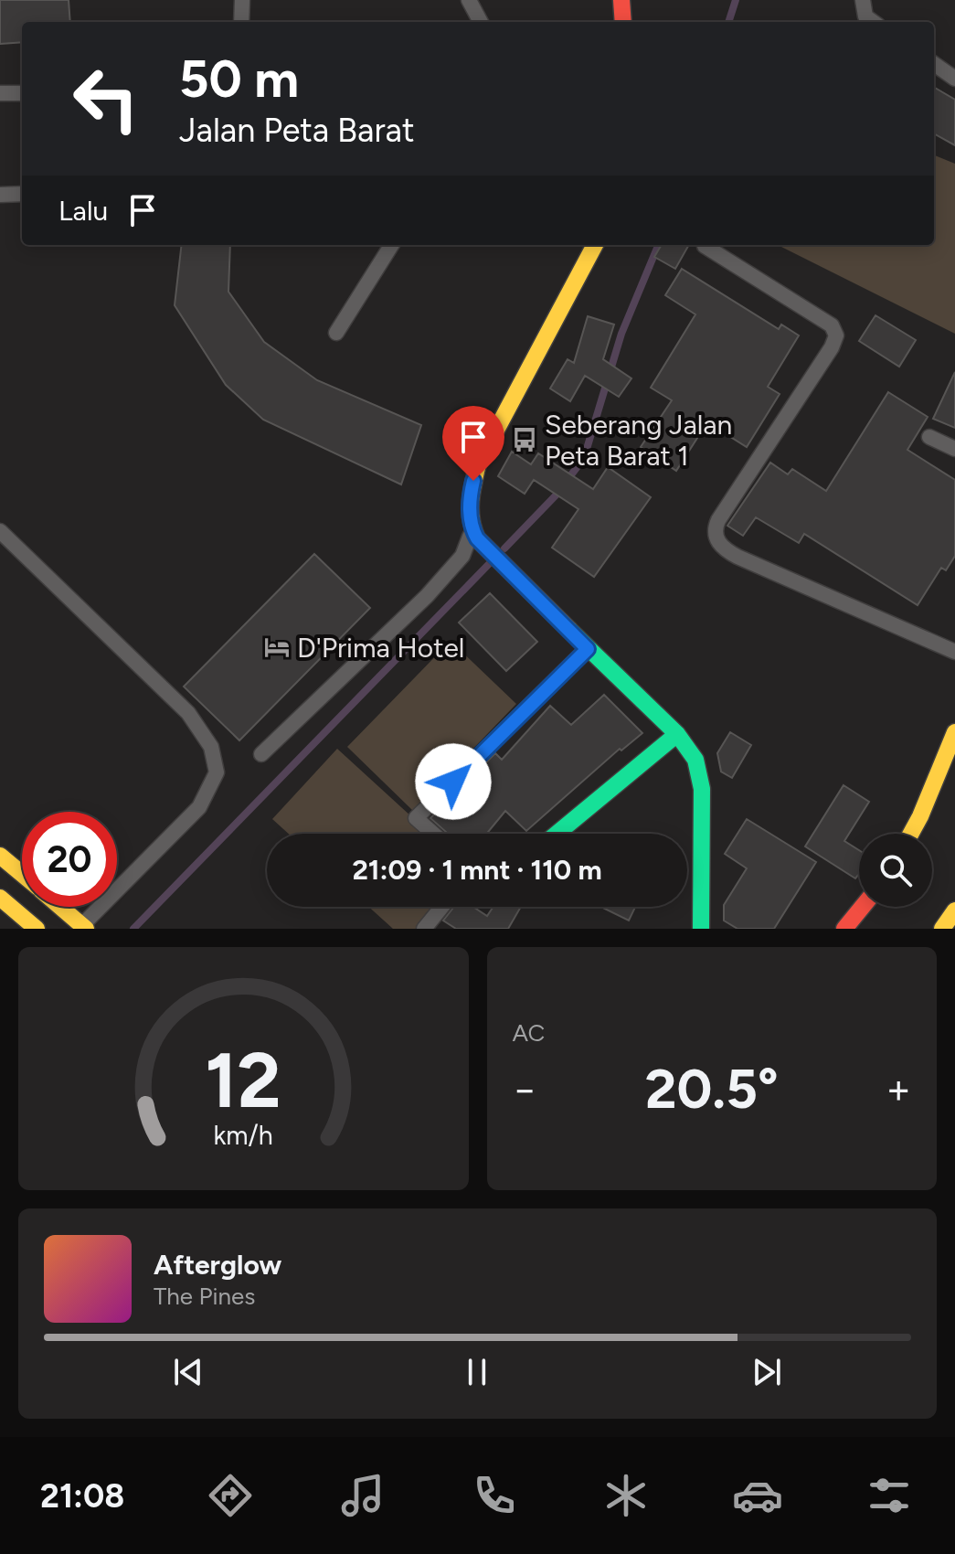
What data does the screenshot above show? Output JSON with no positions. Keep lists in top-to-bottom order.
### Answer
{
  "places": {
    "bus stop": ["Seberang Jalan Peta Barat 1"],
    "hotel": ["D'Prima Hotel"]
  },
  "page": {
    "turn": ["50 m", "Jalan Peta Barat"],
    "then": "Lalu",
    "limit": "20",
    "trip": "21:09 · 1 mnt · 110 m",
    "tile": "AC",
    "heat": ["−", "20.5°", "+"],
    "song": ["Afterglow", "The Pines"],
    "tabs": "21:08",
    "gauge": ["12", "km/h"]
  }
}
